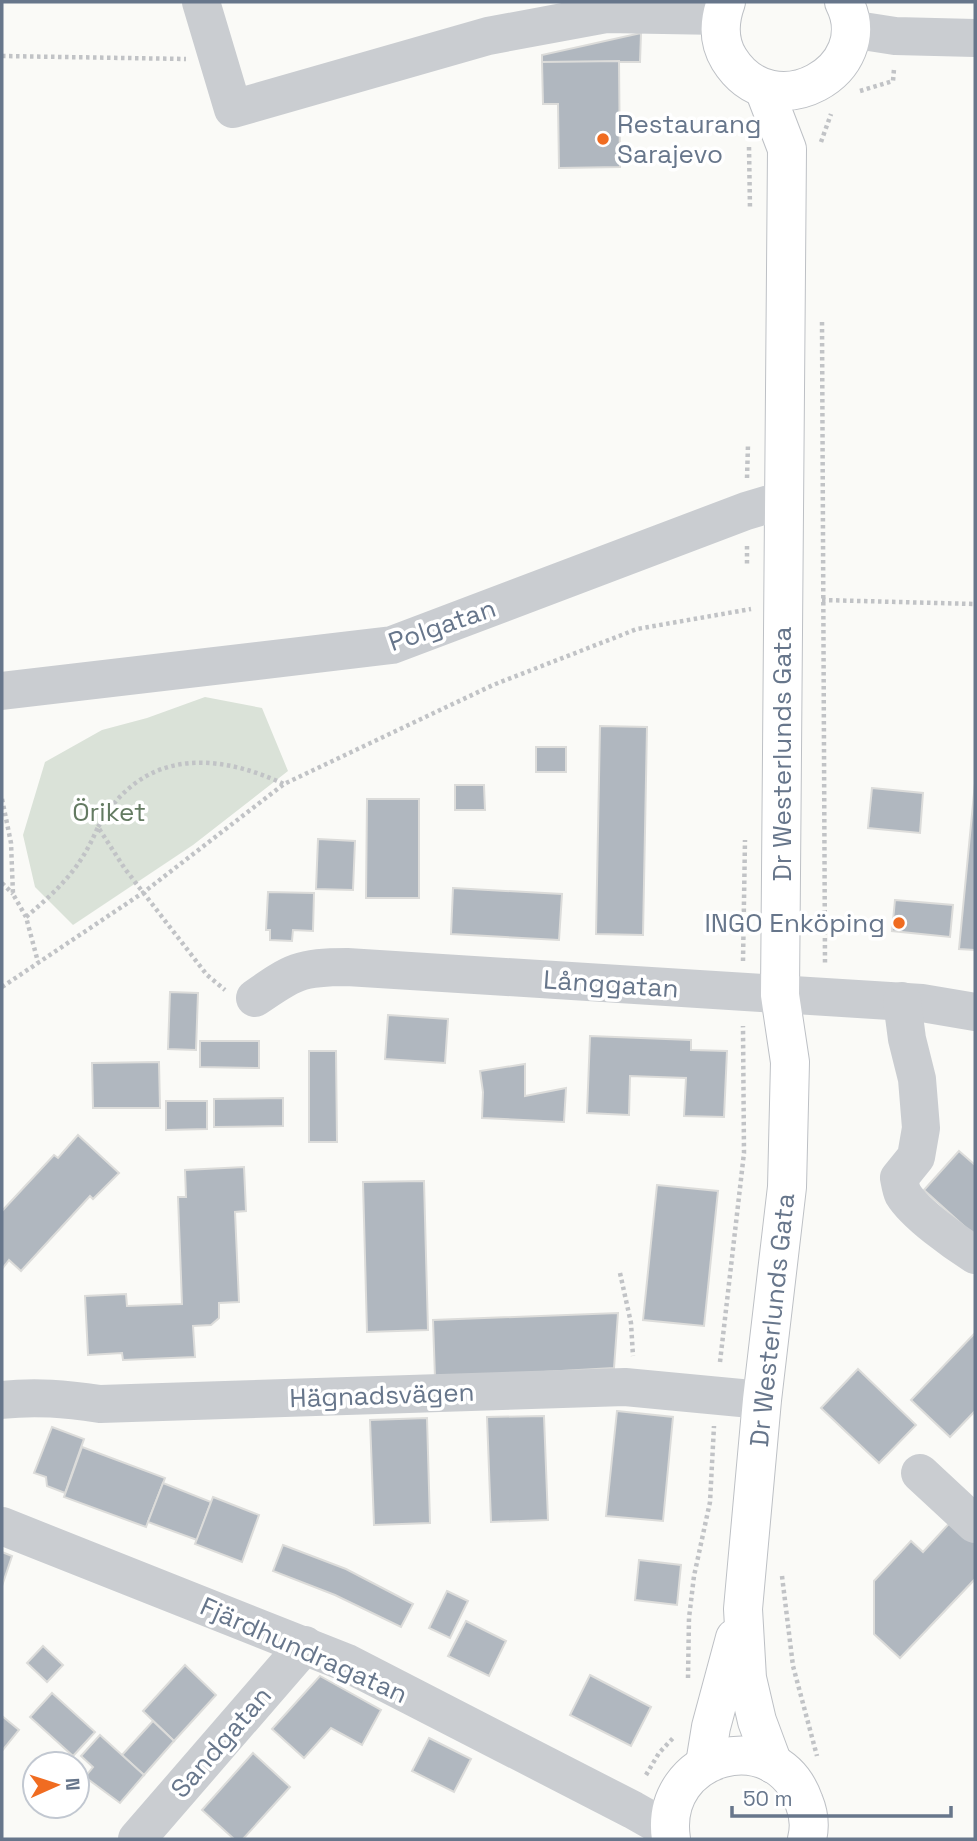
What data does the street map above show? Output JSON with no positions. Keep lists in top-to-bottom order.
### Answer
{
  "streets": {
    "main road": ["Dr Westerlunds Gata"],
    "street": [
      "Polgatan",
      "Långgatan",
      "Hägnadsvägen",
      "Fjärdhundragatan",
      "Sandgatan"
    ]
  },
  "crossings": [
    ["Polgatan", "Dr Westerlunds Gata"],
    ["Dr Westerlunds Gata", "Långgatan"],
    ["Dr Westerlunds Gata", "Hägnadsvägen"],
    ["Dr Westerlunds Gata", "Fjärdhundragatan"],
    ["Fjärdhundragatan", "Sandgatan"]
  ],
  "parks": ["Öriket"],
  "places": ["Restaurang Sarajevo", "INGO Enköping"],
  "scale_bar": "50 m",
  "north": "right"
}
